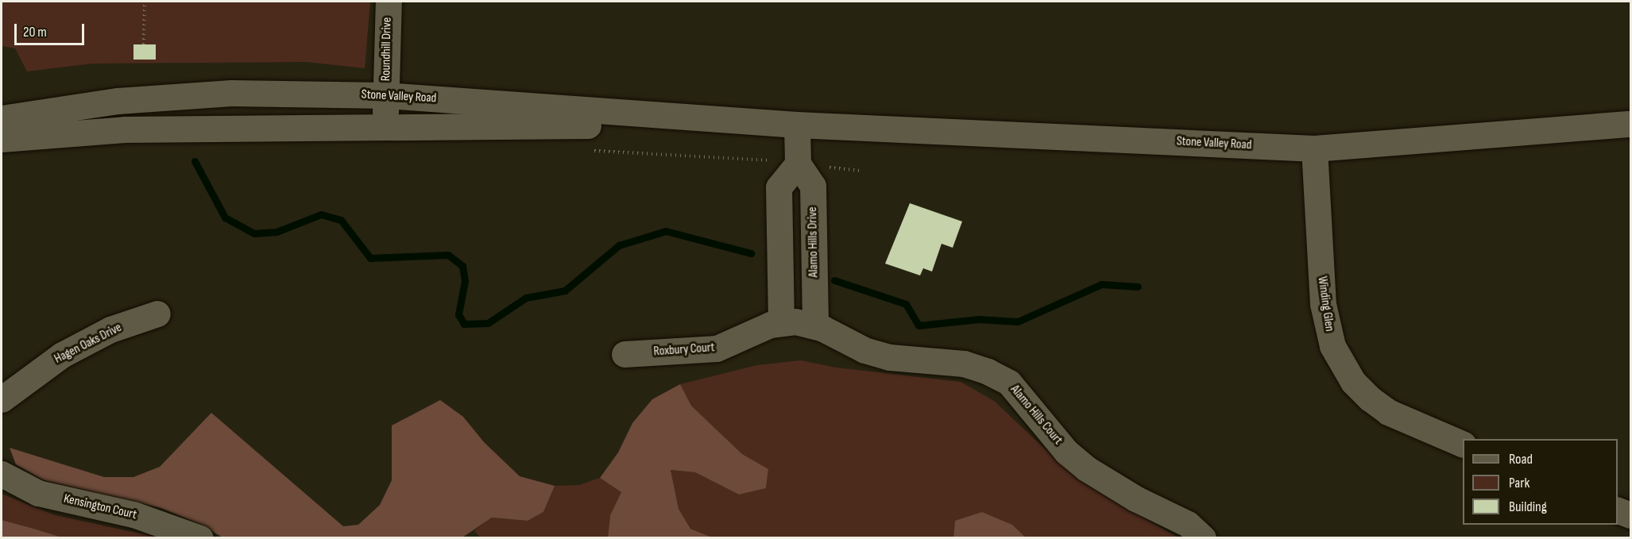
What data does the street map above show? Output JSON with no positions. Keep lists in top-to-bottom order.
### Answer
{
  "streets": {
    "street": [
      "Roundhill Drive",
      "Stone Valley Road",
      "Alamo Hills Drive",
      "Winding Glen",
      "Hagen Oaks Drive",
      "Roxbury Court",
      "Alamo Hills Court",
      "Kensington Court"
    ]
  },
  "crossings": [
    ["Roundhill Drive", "Stone Valley Road"],
    ["Stone Valley Road", "Winding Glen"],
    ["Alamo Hills Drive", "Roxbury Court"],
    ["Alamo Hills Drive", "Alamo Hills Court"],
    ["Roxbury Court", "Alamo Hills Court"]
  ],
  "legend": ["Road", "Park", "Building"],
  "scale_bar": "20 m"
}
